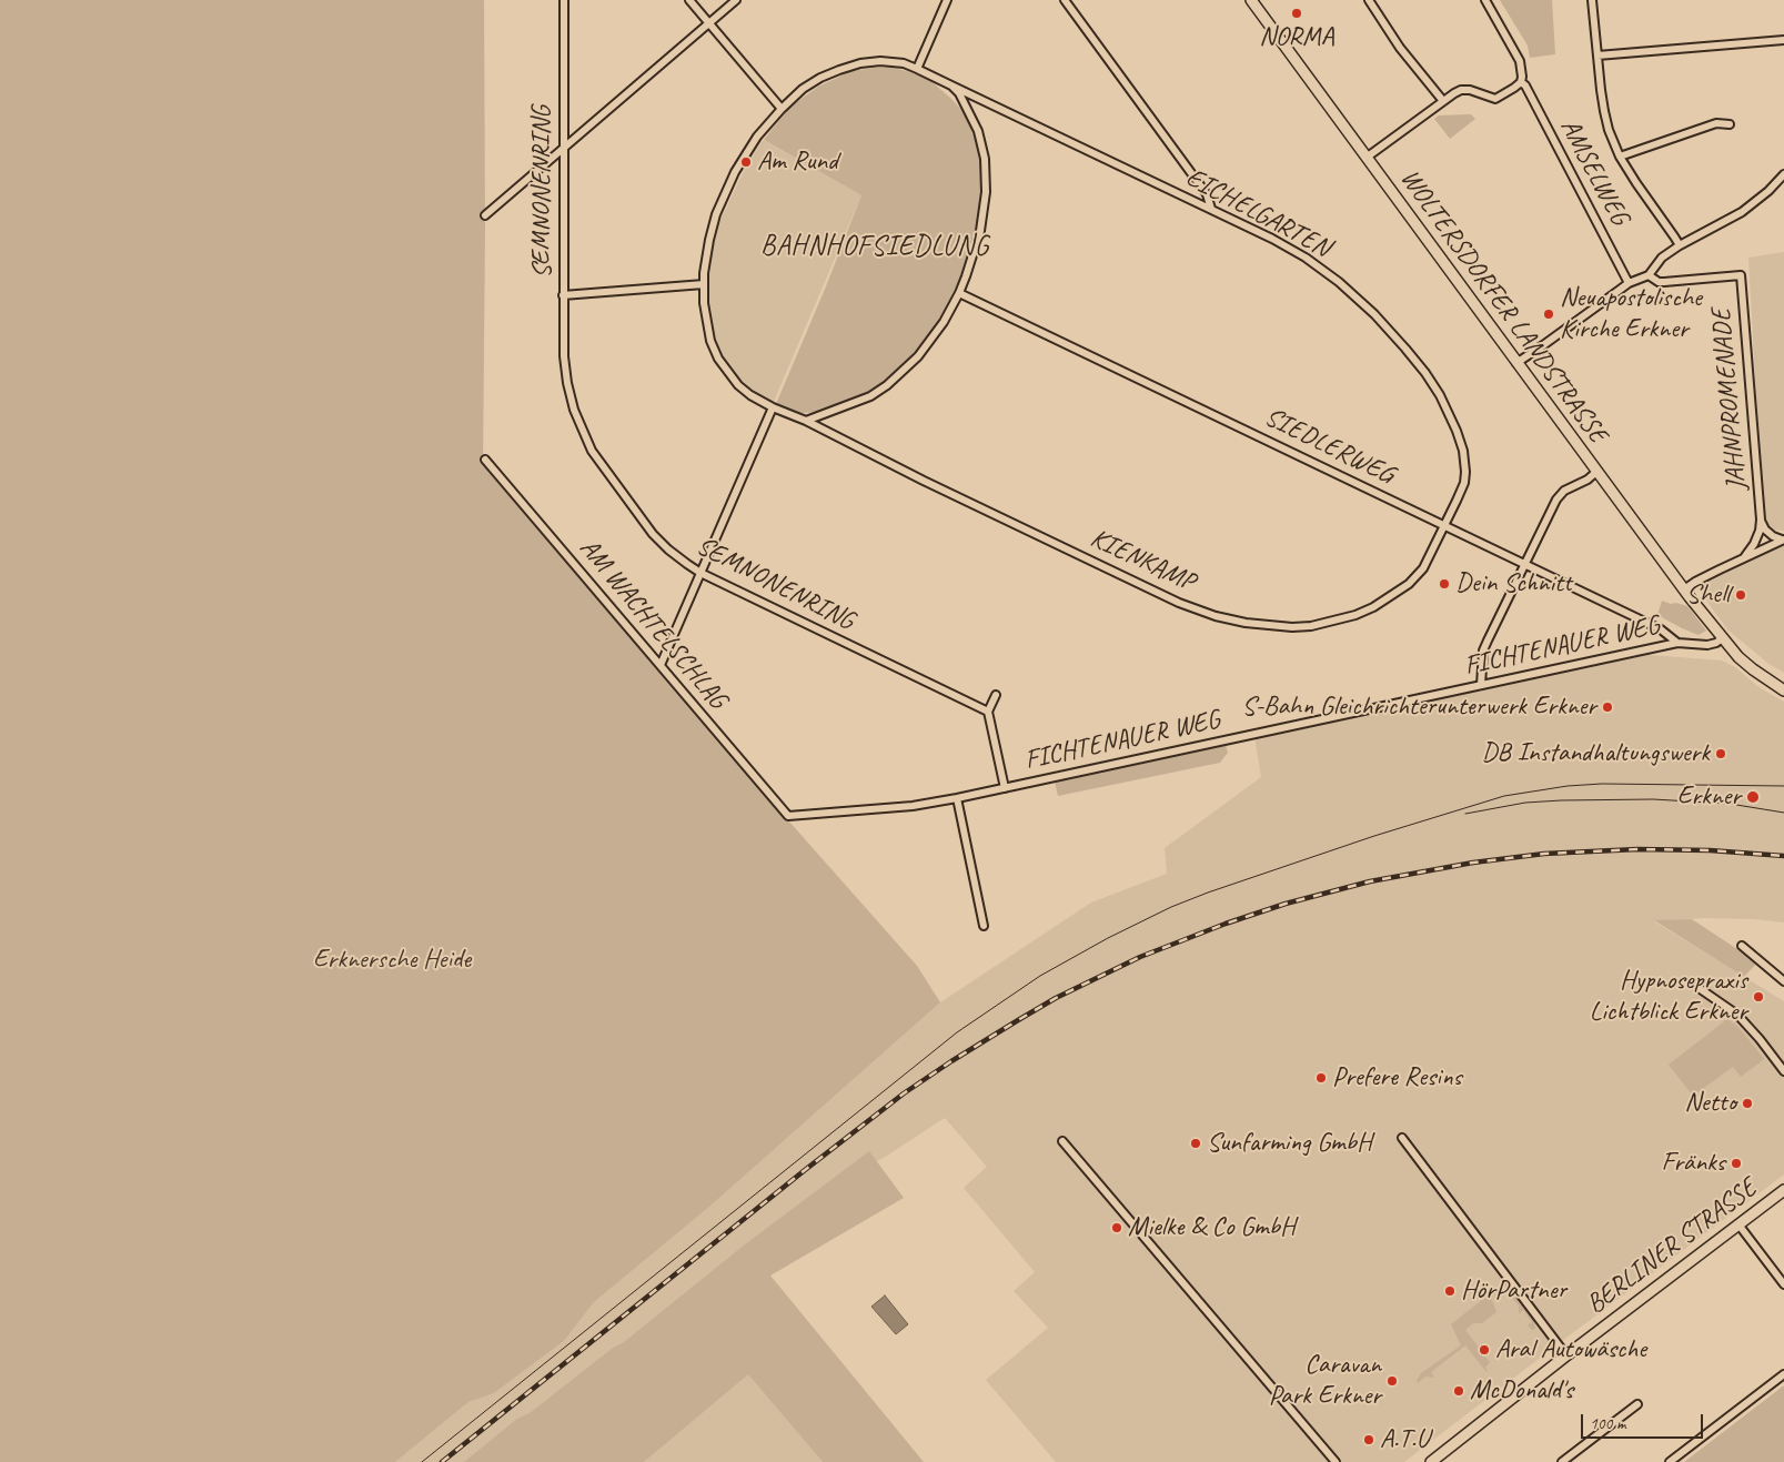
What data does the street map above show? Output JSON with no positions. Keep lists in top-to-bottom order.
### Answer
{
  "streets": {
    "main road": ["WOLTERSDORFER LANDSTRASSE", "BERLINER STRASSE"],
    "street": [
      "AMSELWEG",
      "SEMNONENRING",
      "EICHELGARTEN",
      "JAHNPROMENADE",
      "SIEDLERWEG",
      "KIENKAMP",
      "AM WACHTELSCHLAG",
      "FICHTENAUER WEG"
    ]
  },
  "crossings": [
    ["EICHELGARTEN", "SIEDLERWEG"],
    ["EICHELGARTEN", "KIENKAMP"],
    ["WOLTERSDORFER LANDSTRASSE", "FICHTENAUER WEG"],
    ["SIEDLERWEG", "KIENKAMP"],
    ["SIEDLERWEG", "FICHTENAUER WEG"],
    ["AM WACHTELSCHLAG", "FICHTENAUER WEG"]
  ],
  "districts": ["BAHNHOFSIEDLUNG"],
  "parks": ["Erknersche Heide"],
  "places": [
    "NORMA",
    "Am Rund",
    "Neuapostolische Kirche Erkner",
    "Dein Schnitt",
    "Shell",
    "S-Bahn Gleichrichterunterwerk Erkner",
    "DB Instandhaltungswerk",
    "Erkner",
    "Hypnosepraxis Lichtblick Erkner",
    "Prefere Resins",
    "Netto",
    "Sunfarming GmbH",
    "Fränks",
    "Mielke & Co GmbH",
    "HörPartner",
    "Aral Autowäsche",
    "Caravan Park Erkner",
    "McDonald's",
    "A.T.U"
  ],
  "scale_bar": "100 m"
}
